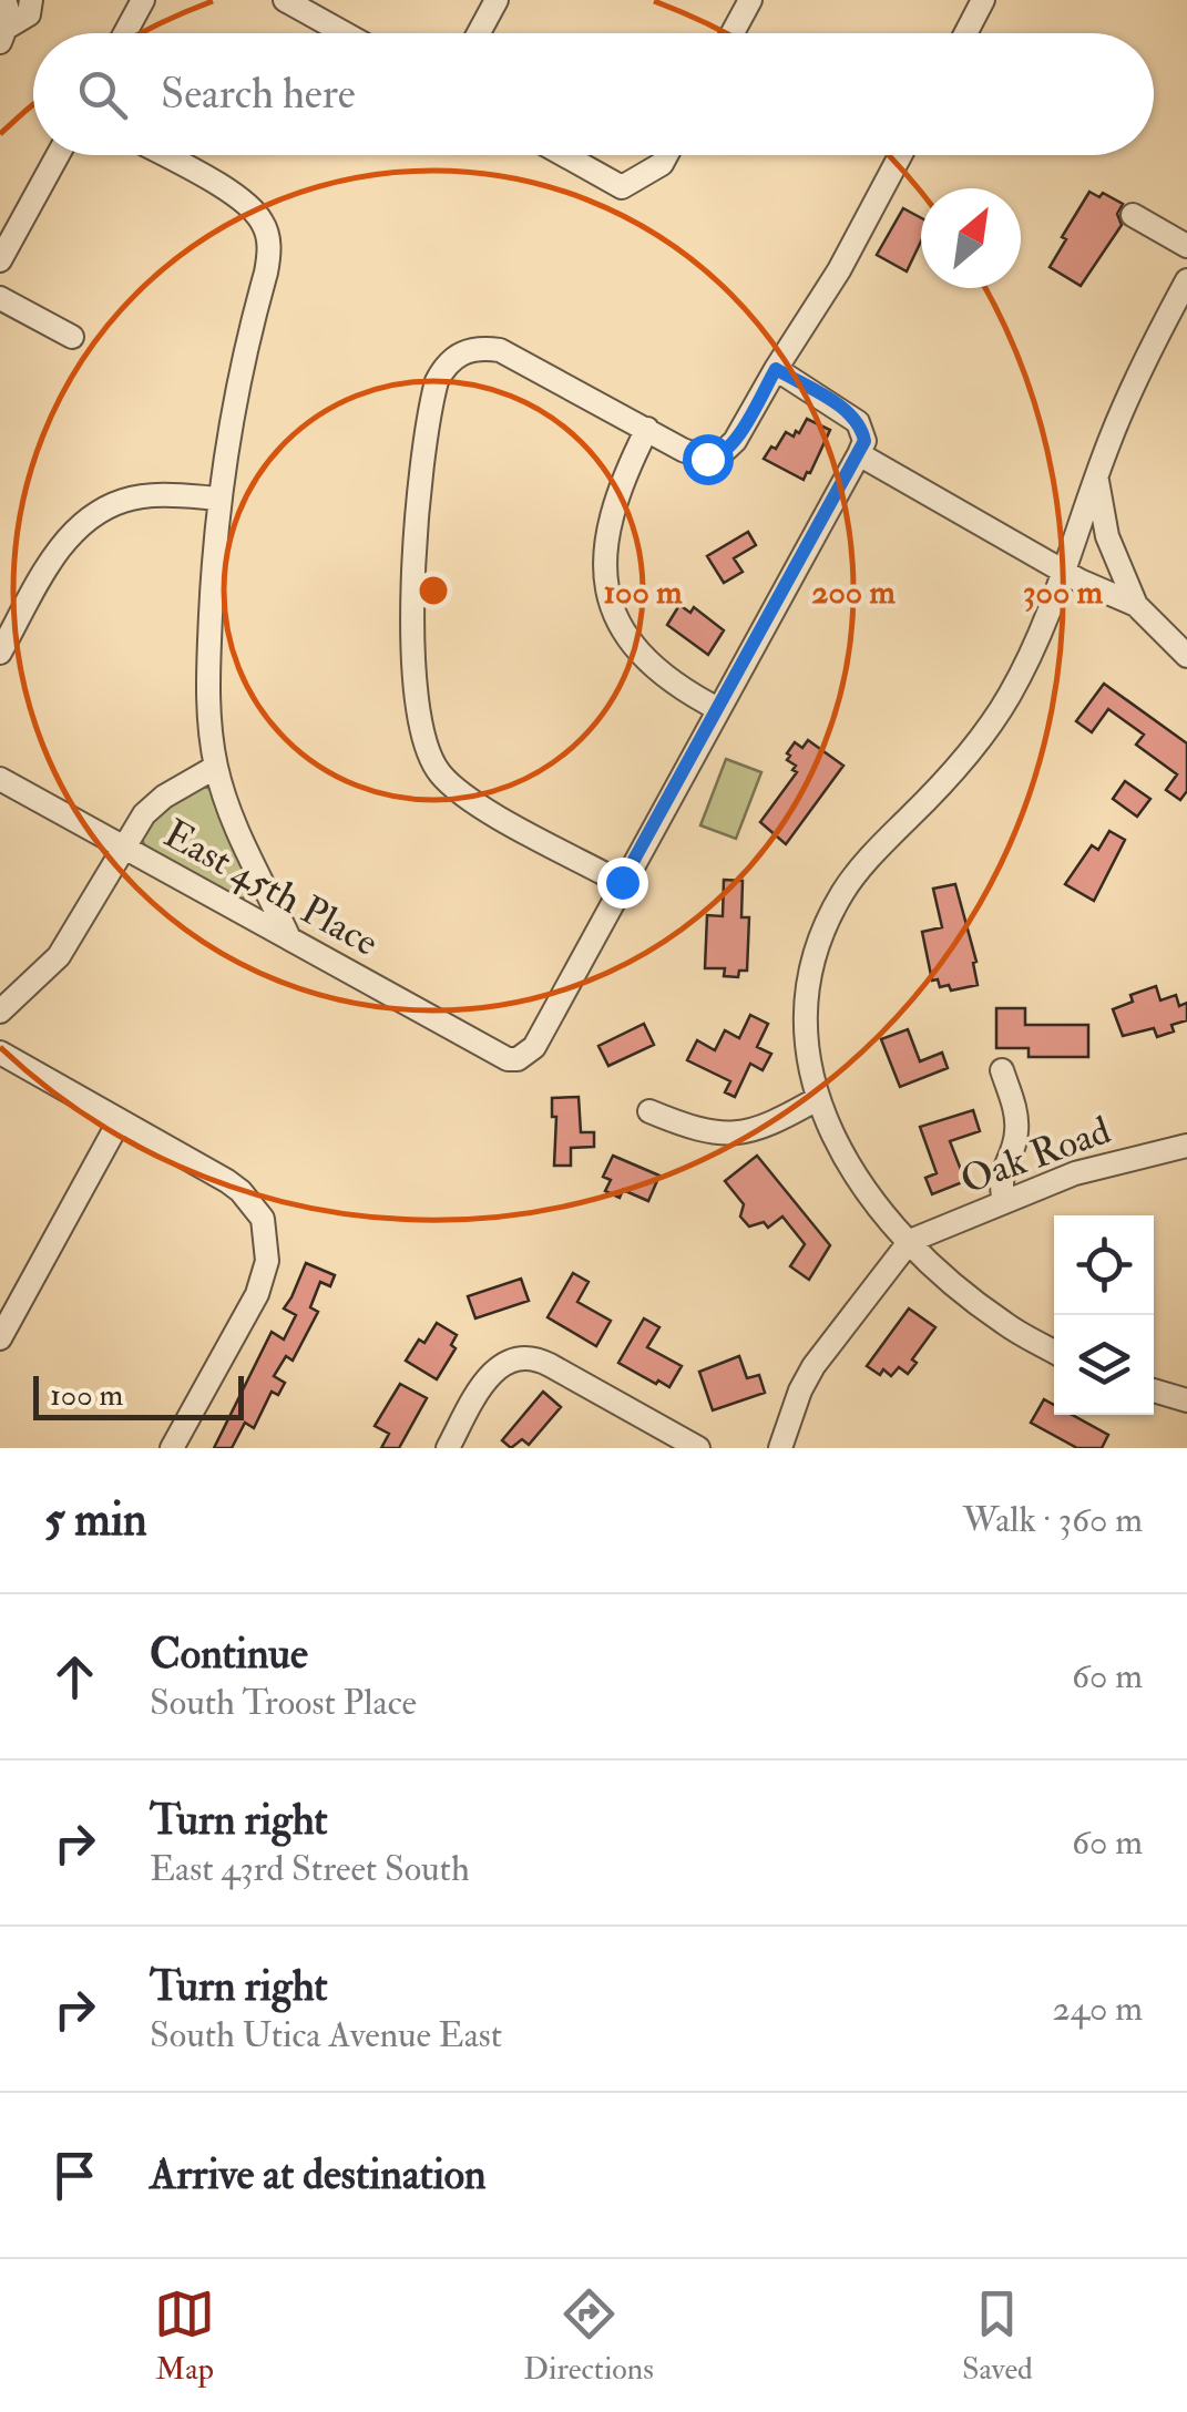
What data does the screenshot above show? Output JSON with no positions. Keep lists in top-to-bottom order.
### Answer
{
  "streets": {
    "street": ["East 45th Place", "Oak Road"]
  },
  "scale_bar": "100 m",
  "north": "top right",
  "page": {
    "search": "Search here",
    "scale": "100 m",
    "heading": ["5 min", "Walk · 360 m"],
    "list": [
      ["Continue", "South Troost Place", "60 m"],
      ["Turn right", "East 43rd Street South", "60 m"],
      ["Turn right", "South Utica Avenue East", "240 m"],
      "Arrive at destination"
    ],
    "nav": ["Map", "Directions", "Saved"]
  },
  "rings": ["100 m", "200 m", "300 m"]
}
